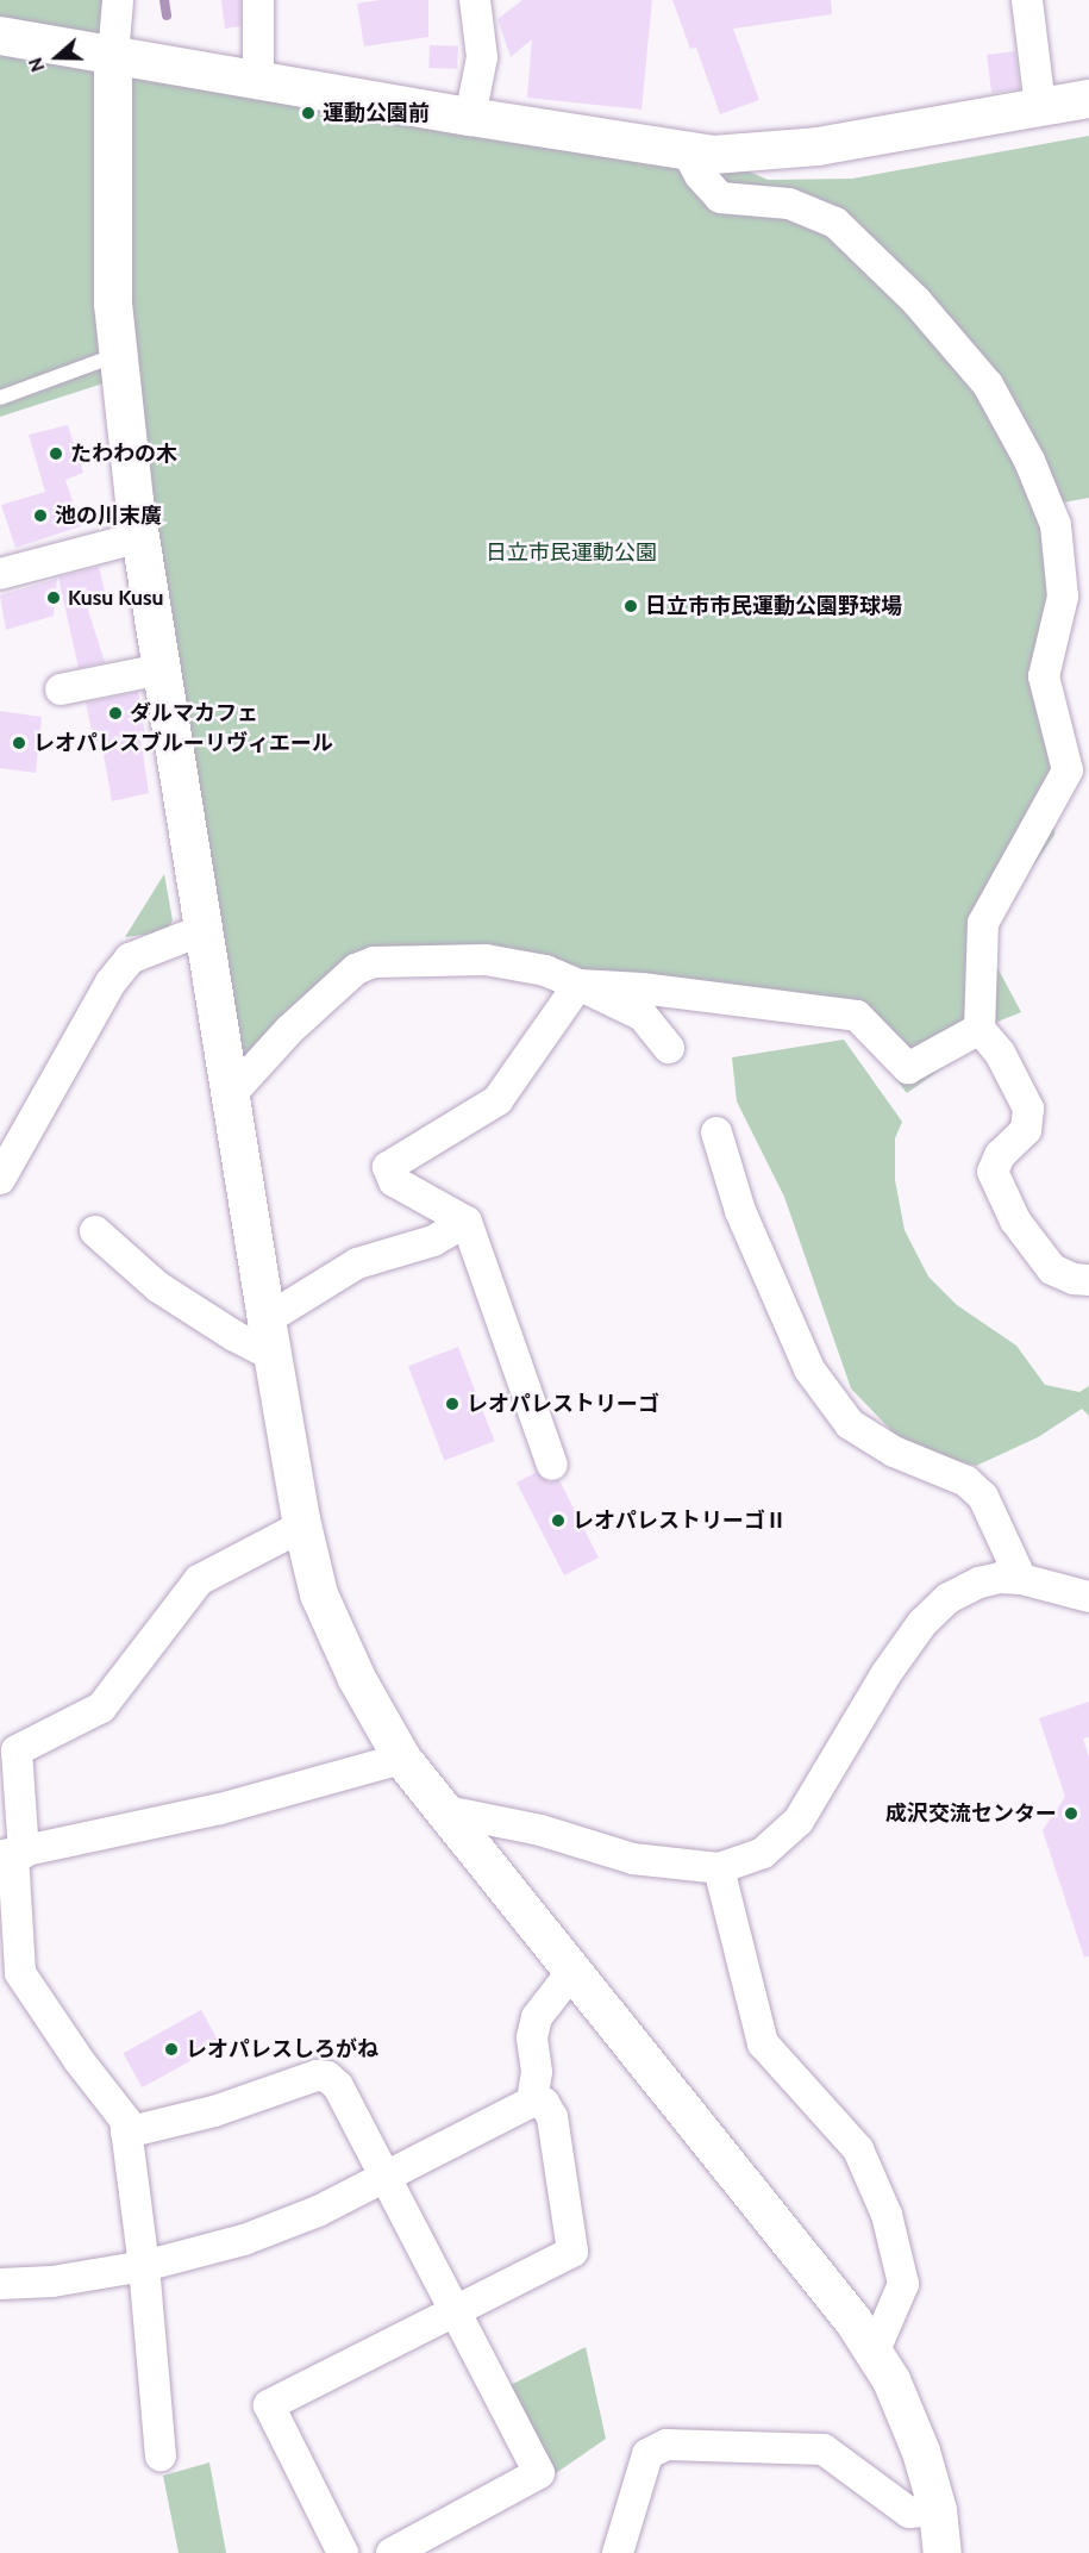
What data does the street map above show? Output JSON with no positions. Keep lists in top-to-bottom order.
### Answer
{
  "parks": ["日立市民運動公園"],
  "places": [
    "運動公園前",
    "たわわの木",
    "池の川末廣",
    "Kusu Kusu",
    "日立市市民運動公園野球場",
    "ダルマカフェ",
    "レオパレスブルーリヴィエール",
    "レオパレストリーゴ",
    "レオパレストリーゴⅡ",
    "成沢交流センター",
    "レオパレスしろがね"
  ],
  "north": "left"
}
